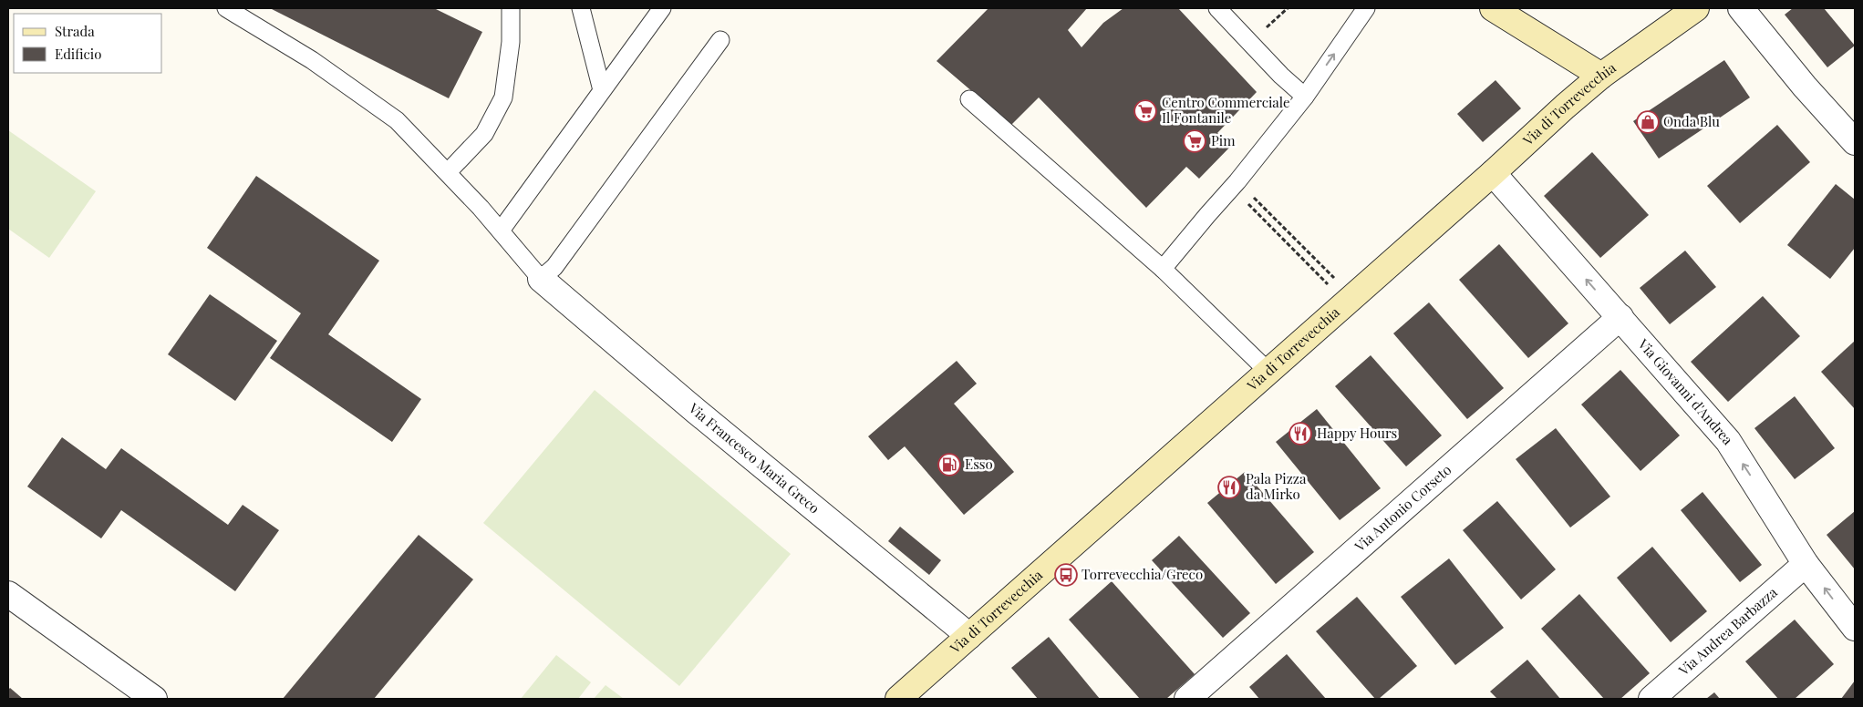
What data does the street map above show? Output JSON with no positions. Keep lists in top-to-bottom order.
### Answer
{
  "streets": {
    "main road": ["Via di Torrevecchia"],
    "street": [
      "Via Giovanni d'Andrea",
      "Via Francesco Maria Greco",
      "Via Antonio Corseto",
      "Via Andrea Barbazza"
    ]
  },
  "crossings": [
    ["Via di Torrevecchia", "Via Giovanni d'Andrea"],
    ["Via di Torrevecchia", "Via Francesco Maria Greco"],
    ["Via Giovanni d'Andrea", "Via Antonio Corseto"],
    ["Via Giovanni d'Andrea", "Via Andrea Barbazza"]
  ],
  "one_way": ["Via Giovanni d'Andrea"],
  "places": {
    "supermarket": ["Centro Commerciale Il Fontanile", "Pim"],
    "shop": ["Onda Blu"],
    "restaurant": ["Happy Hours", "Pala Pizza da Mirko"],
    "fuel station": ["Esso"],
    "bus stop": ["Torrevecchia/Greco"]
  },
  "legend": ["Strada", "Edificio"]
}
